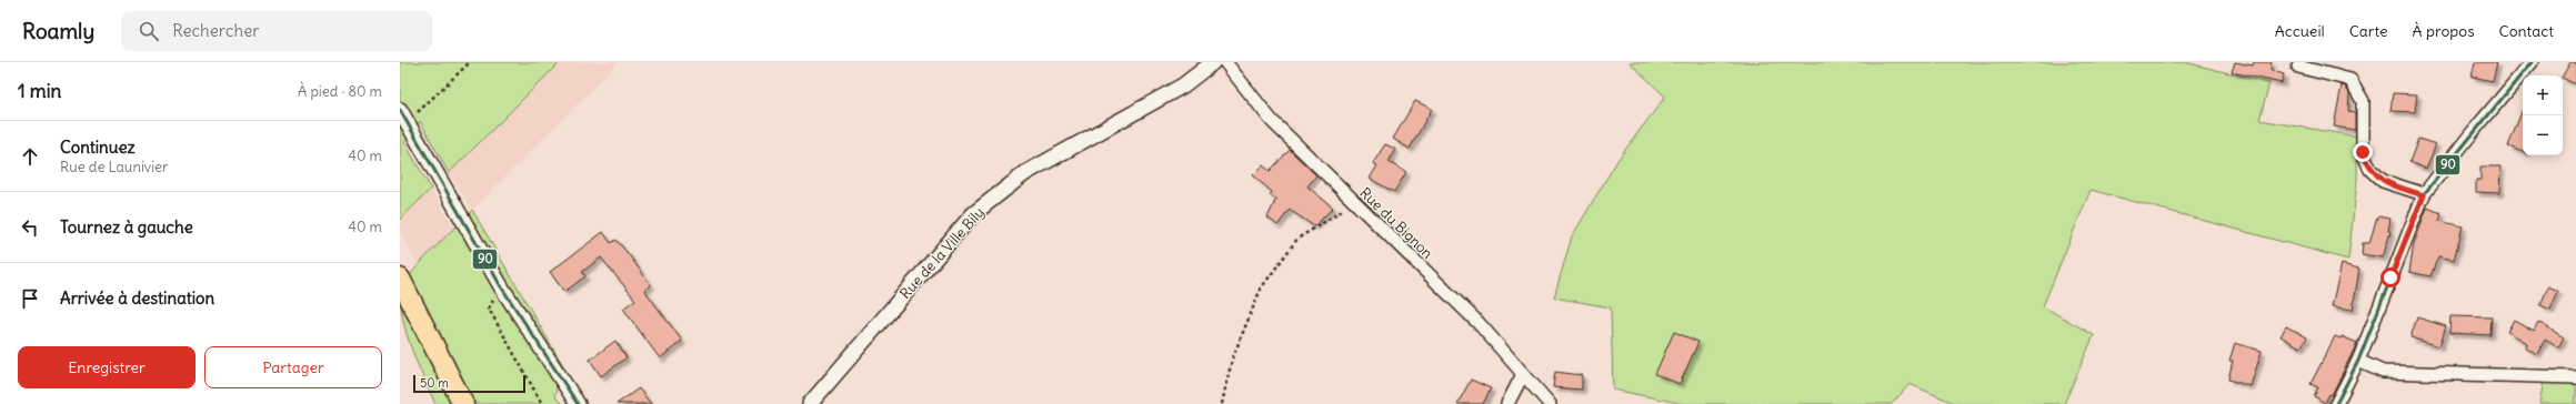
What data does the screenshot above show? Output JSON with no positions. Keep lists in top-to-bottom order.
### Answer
{
  "streets": {
    "street": ["Rue du Bignon", "Rue de la Ville Bily"]
  },
  "lines": ["transit line 90"],
  "scale_bar": "50 m",
  "page": {
    "header": "Roamly",
    "search": "Rechercher",
    "nav": [
      "Accueil",
      "Carte",
      "À propos",
      "Contact"
    ],
    "heading": ["1 min", "À pied · 80 m"],
    "map_buttons": ["+", "−"],
    "list": [
      ["Continuez", "Rue de Launivier", "40 m"],
      ["Tournez à gauche", "40 m"],
      "Arrivée à destination"
    ],
    "buttons": ["Enregistrer", "Partager"],
    "scale": "50 m"
  }
}
